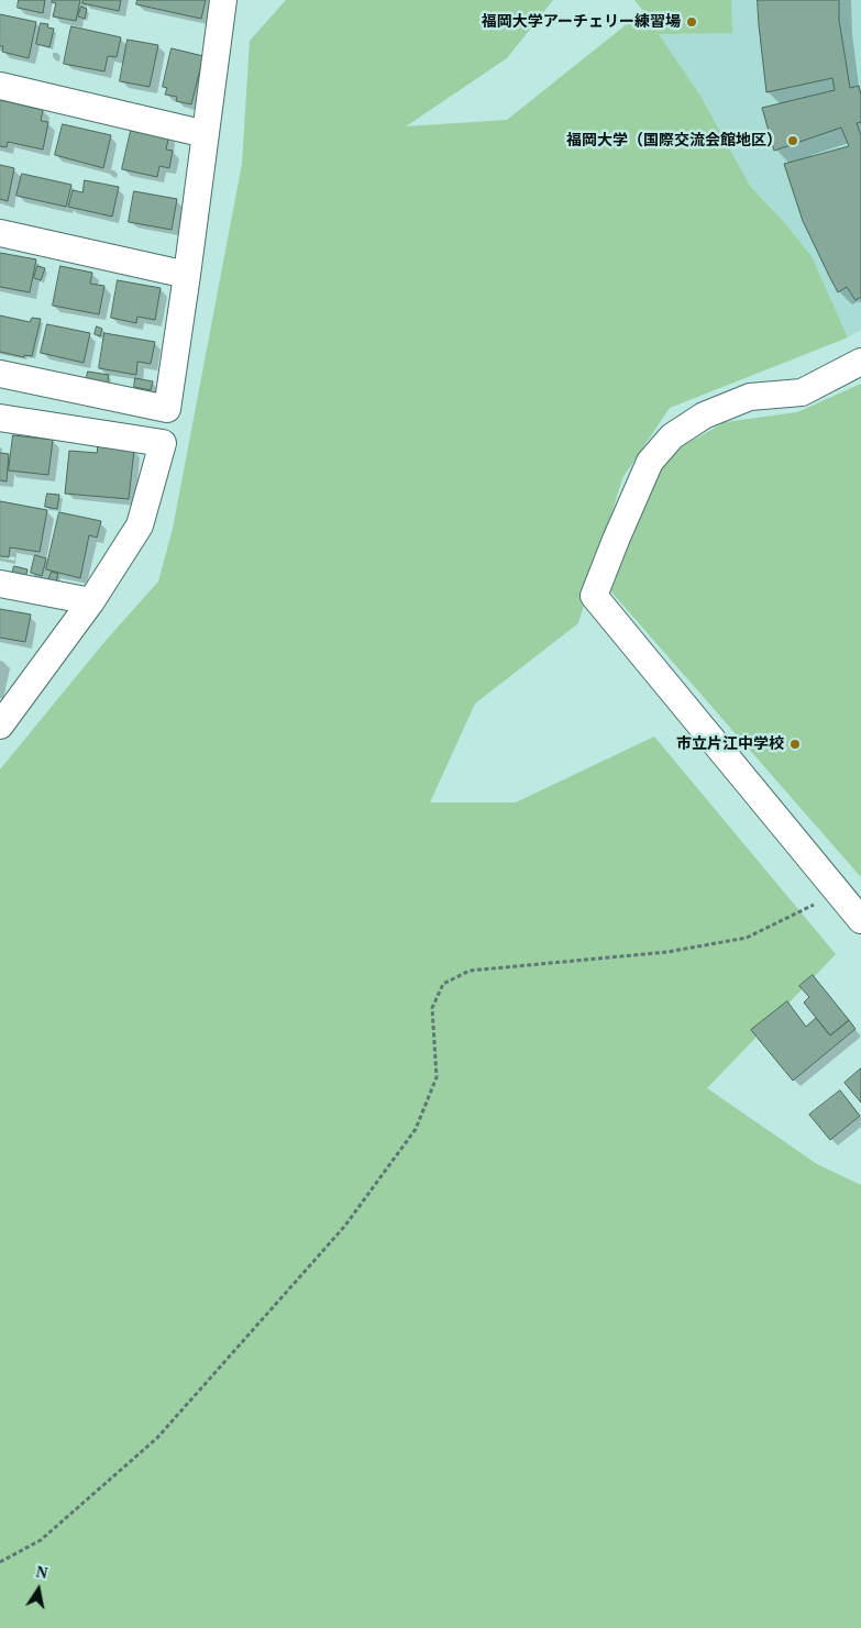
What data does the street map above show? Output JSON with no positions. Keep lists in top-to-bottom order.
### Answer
{
  "places": ["福岡大学アーチェリー練習場", "福岡大学（国際交流会館地区）", "市立片江中学校"],
  "north": "top"
}
